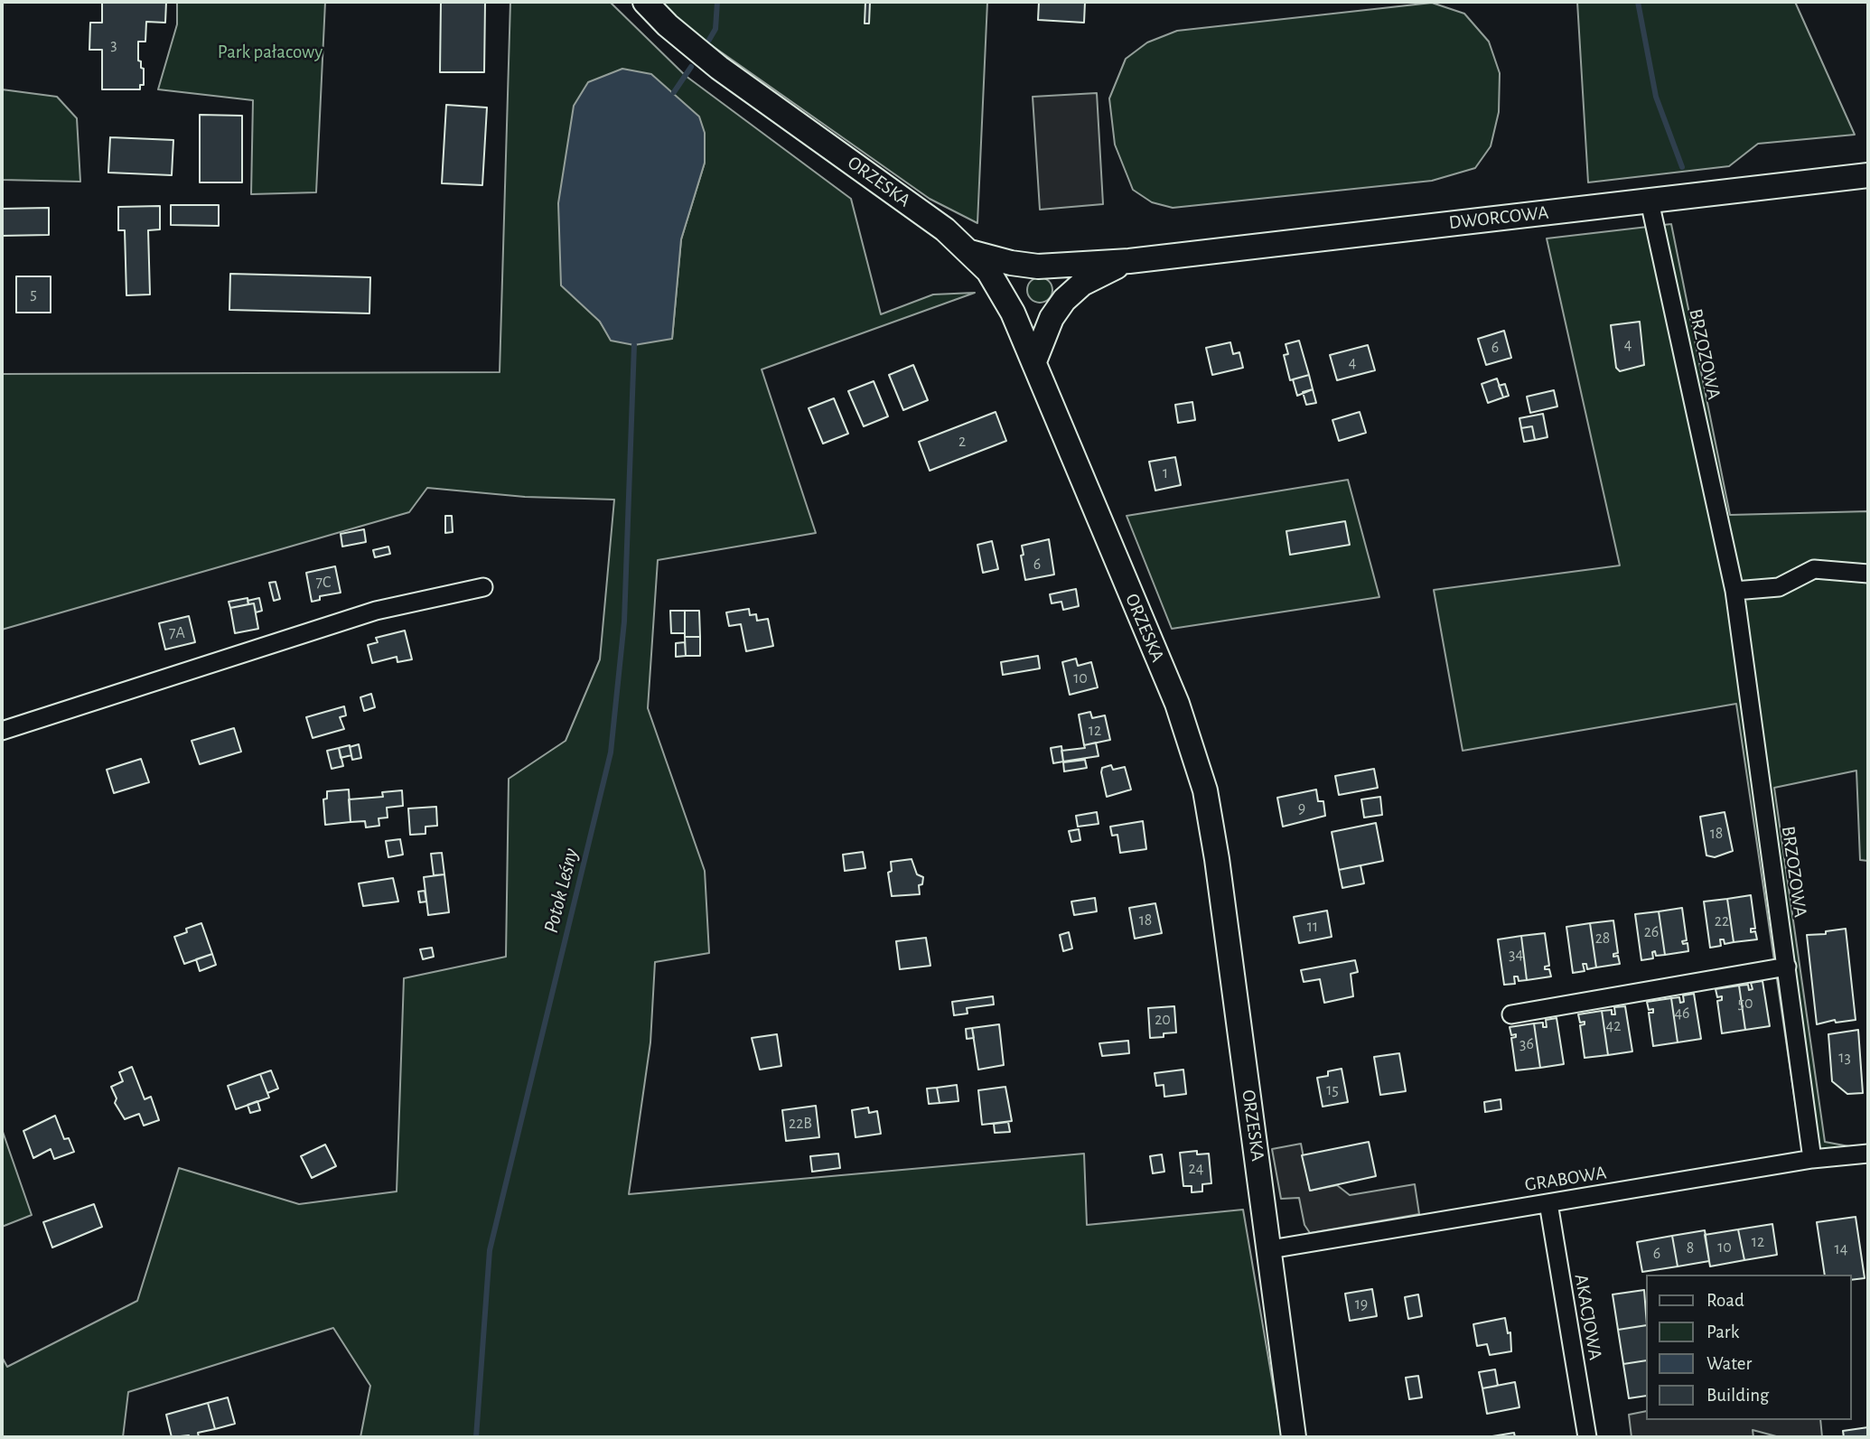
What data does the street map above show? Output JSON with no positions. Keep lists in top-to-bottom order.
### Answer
{
  "streets": {
    "street": [
      "ORZESKA",
      "DWORCOWA",
      "BRZOZOWA",
      "GRABOWA",
      "AKACJOWA"
    ]
  },
  "crossings": [
    ["ORZESKA", "DWORCOWA"],
    ["ORZESKA", "GRABOWA"],
    ["DWORCOWA", "BRZOZOWA"],
    ["BRZOZOWA", "GRABOWA"],
    ["GRABOWA", "AKACJOWA"]
  ],
  "water": ["Potok Leśny"],
  "parks": ["Park pałacowy"],
  "house_numbers": [
    "3",
    "5",
    "4",
    "6",
    "4",
    "2",
    "1",
    "6",
    "7C",
    "7A",
    "10",
    "12",
    "9",
    "18",
    "18",
    "22",
    "11",
    "26",
    "28",
    "34",
    "50",
    "46",
    "20",
    "42",
    "36",
    "13",
    "15",
    "22B",
    "24",
    "12",
    "10",
    "8",
    "14",
    "6",
    "19"
  ],
  "legend": [
    "Road",
    "Park",
    "Water",
    "Building"
  ]
}
